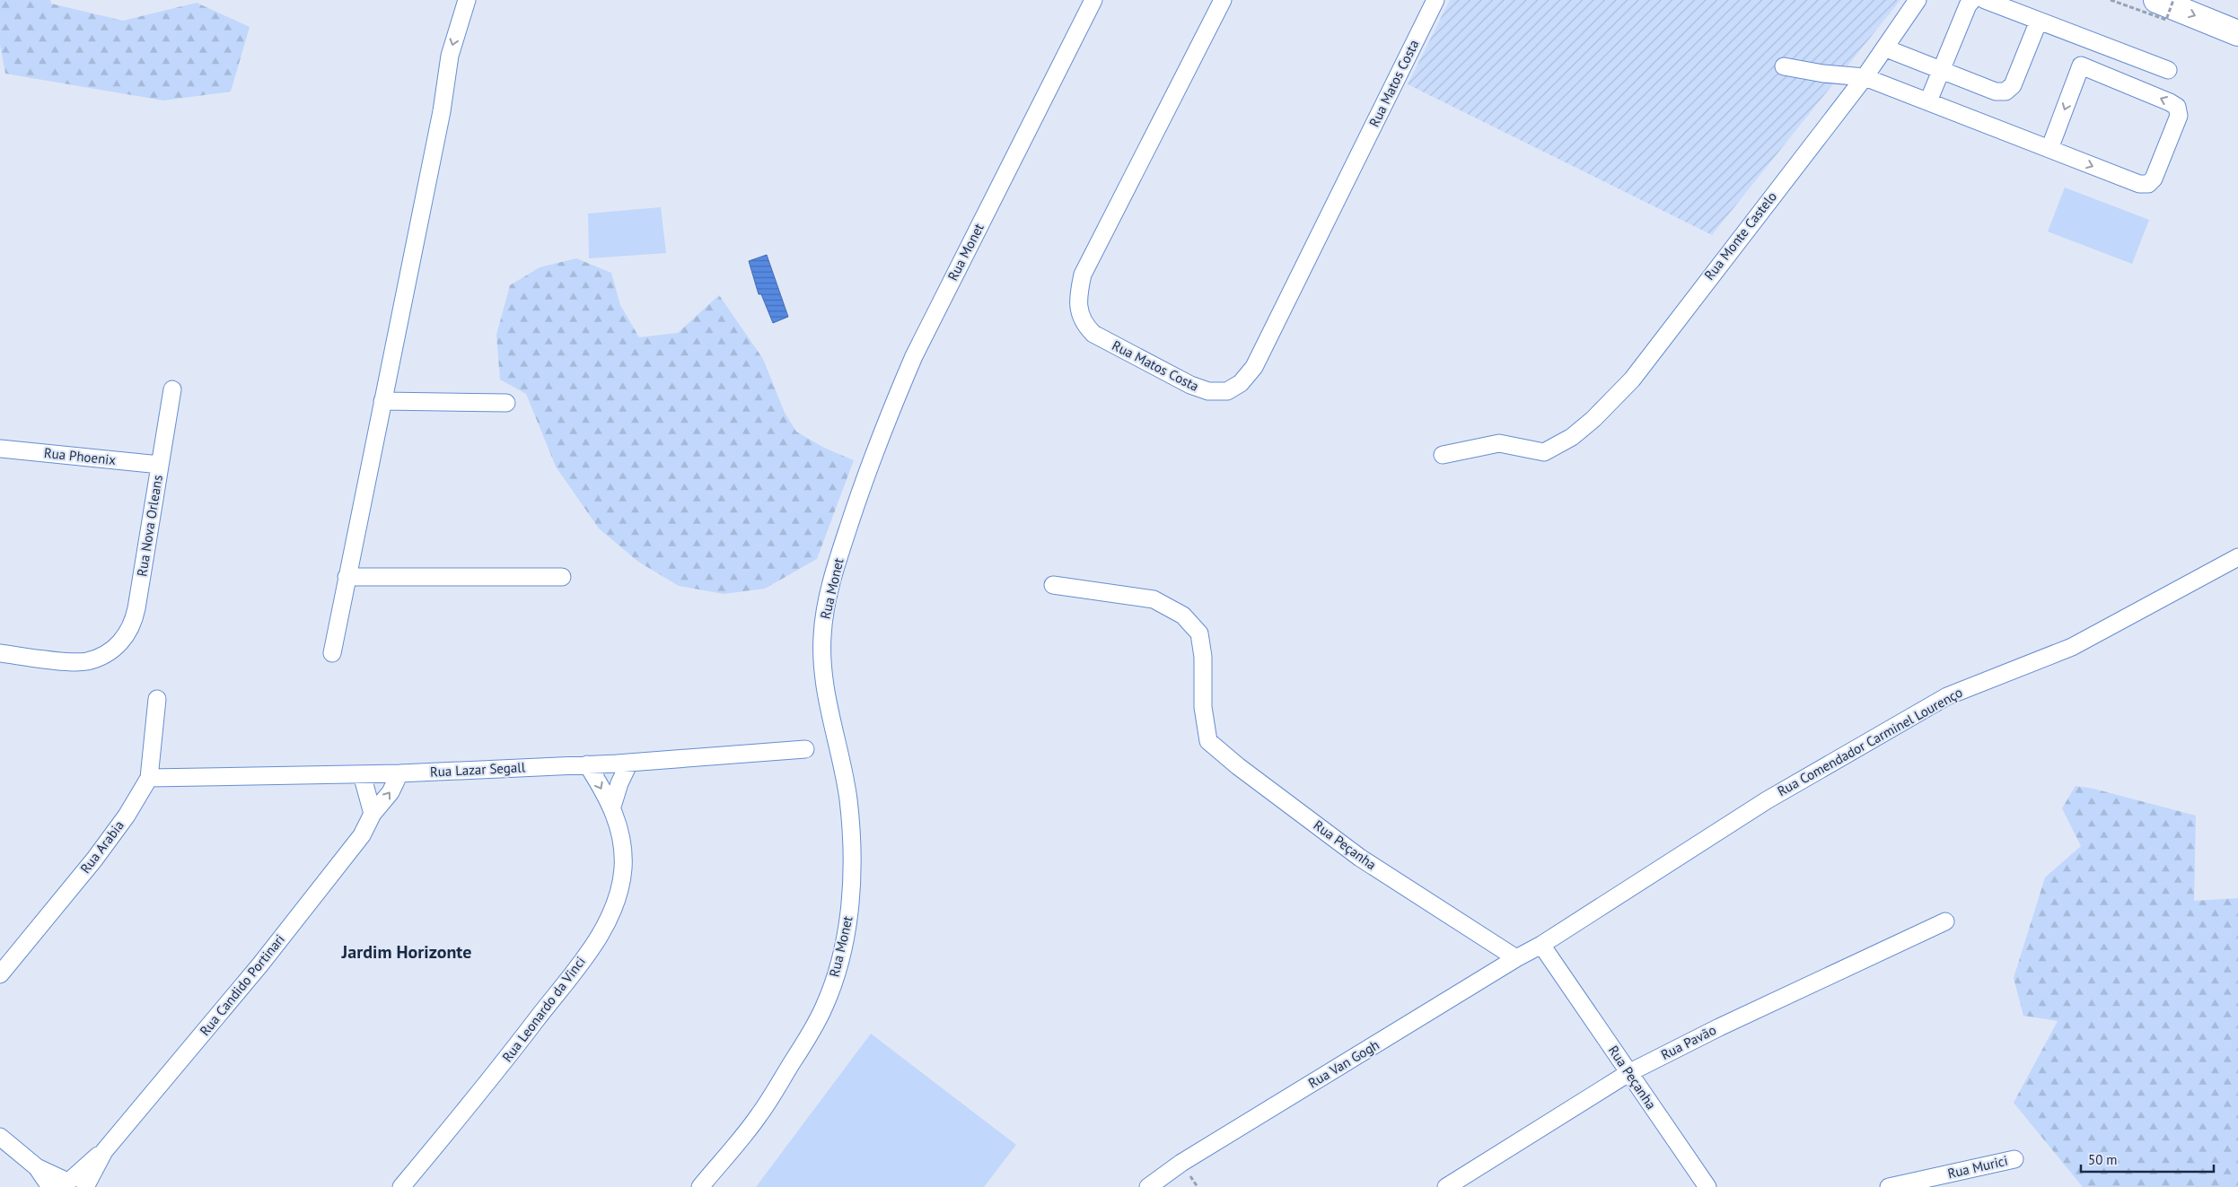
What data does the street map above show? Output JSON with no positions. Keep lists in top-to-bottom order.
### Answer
{
  "streets": {
    "street": [
      "Rua Matos Costa",
      "Rua Monte Castelo",
      "Rua Monet",
      "Rua Phoenix",
      "Rua Nova Orleans",
      "Rua Comendador Carminel Lourenço",
      "Rua Lazar Segall",
      "Rua Peçanha",
      "Rua Arabia",
      "Rua Candido Portinari",
      "Rua Leonardo da Vinci",
      "Rua Pavão",
      "Rua Van Gogh",
      "Rua Murici"
    ]
  },
  "crossings": [
    ["Rua Phoenix", "Rua Nova Orleans"],
    ["Rua Comendador Carminel Lourenço", "Rua Peçanha"],
    ["Rua Comendador Carminel Lourenço", "Rua Van Gogh"],
    ["Rua Lazar Segall", "Rua Arabia"],
    ["Rua Lazar Segall", "Rua Candido Portinari"],
    ["Rua Lazar Segall", "Rua Leonardo da Vinci"],
    ["Rua Peçanha", "Rua Pavão"],
    ["Rua Peçanha", "Rua Van Gogh"]
  ],
  "districts": ["Jardim Horizonte"],
  "scale_bar": "50 m"
}
